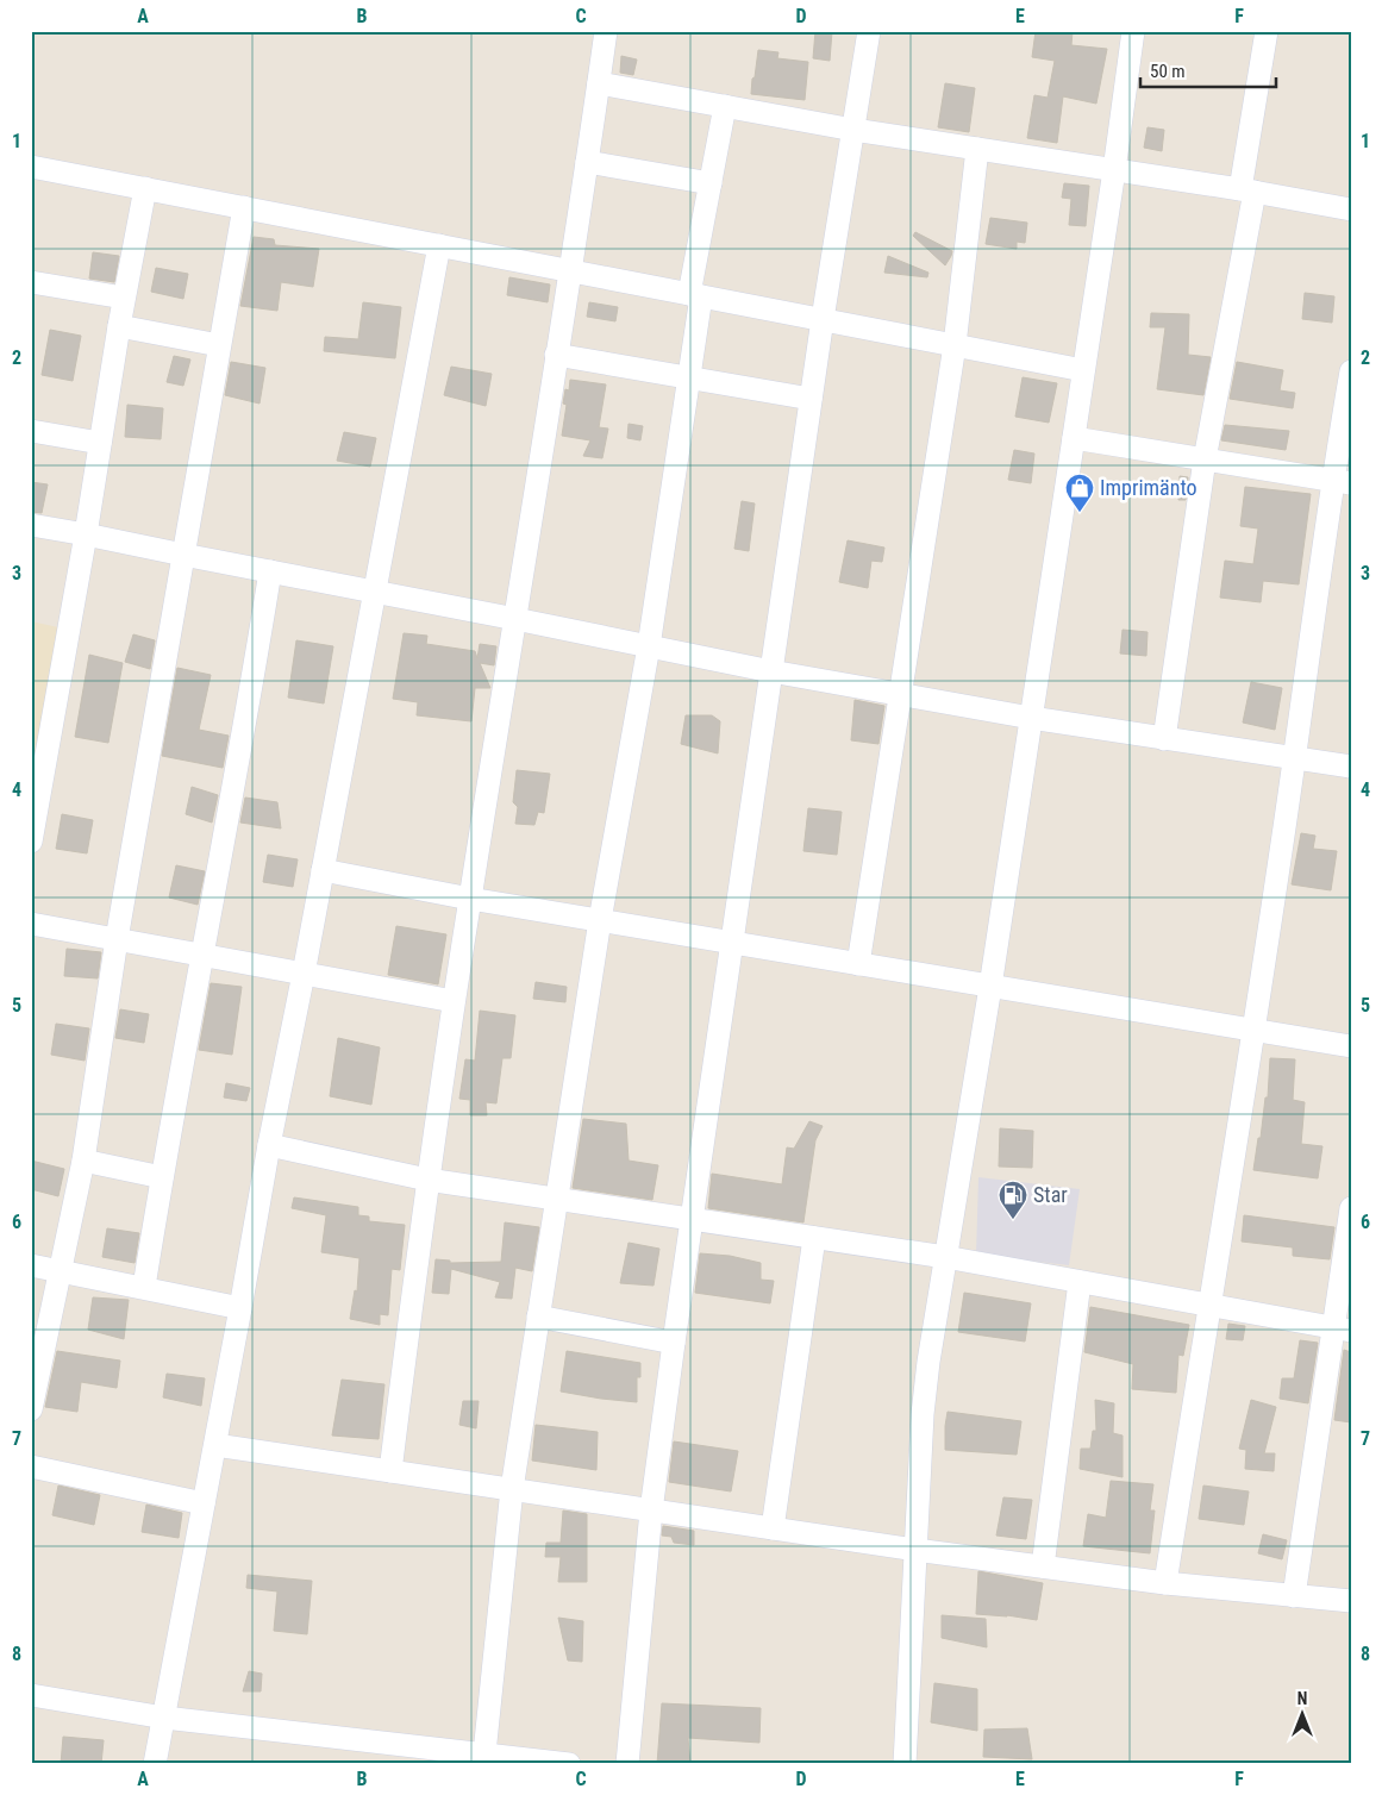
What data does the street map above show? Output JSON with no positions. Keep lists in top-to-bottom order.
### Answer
{
  "places": {
    "shop": ["Imprimänto"],
    "fuel station": ["Star"]
  },
  "scale_bar": "50 m",
  "north": "top",
  "grid": {
    "columns": [
      "A",
      "B",
      "C",
      "D",
      "E",
      "F"
    ],
    "rows": [
      "1",
      "2",
      "3",
      "4",
      "5",
      "6",
      "7",
      "8"
    ]
  }
}
